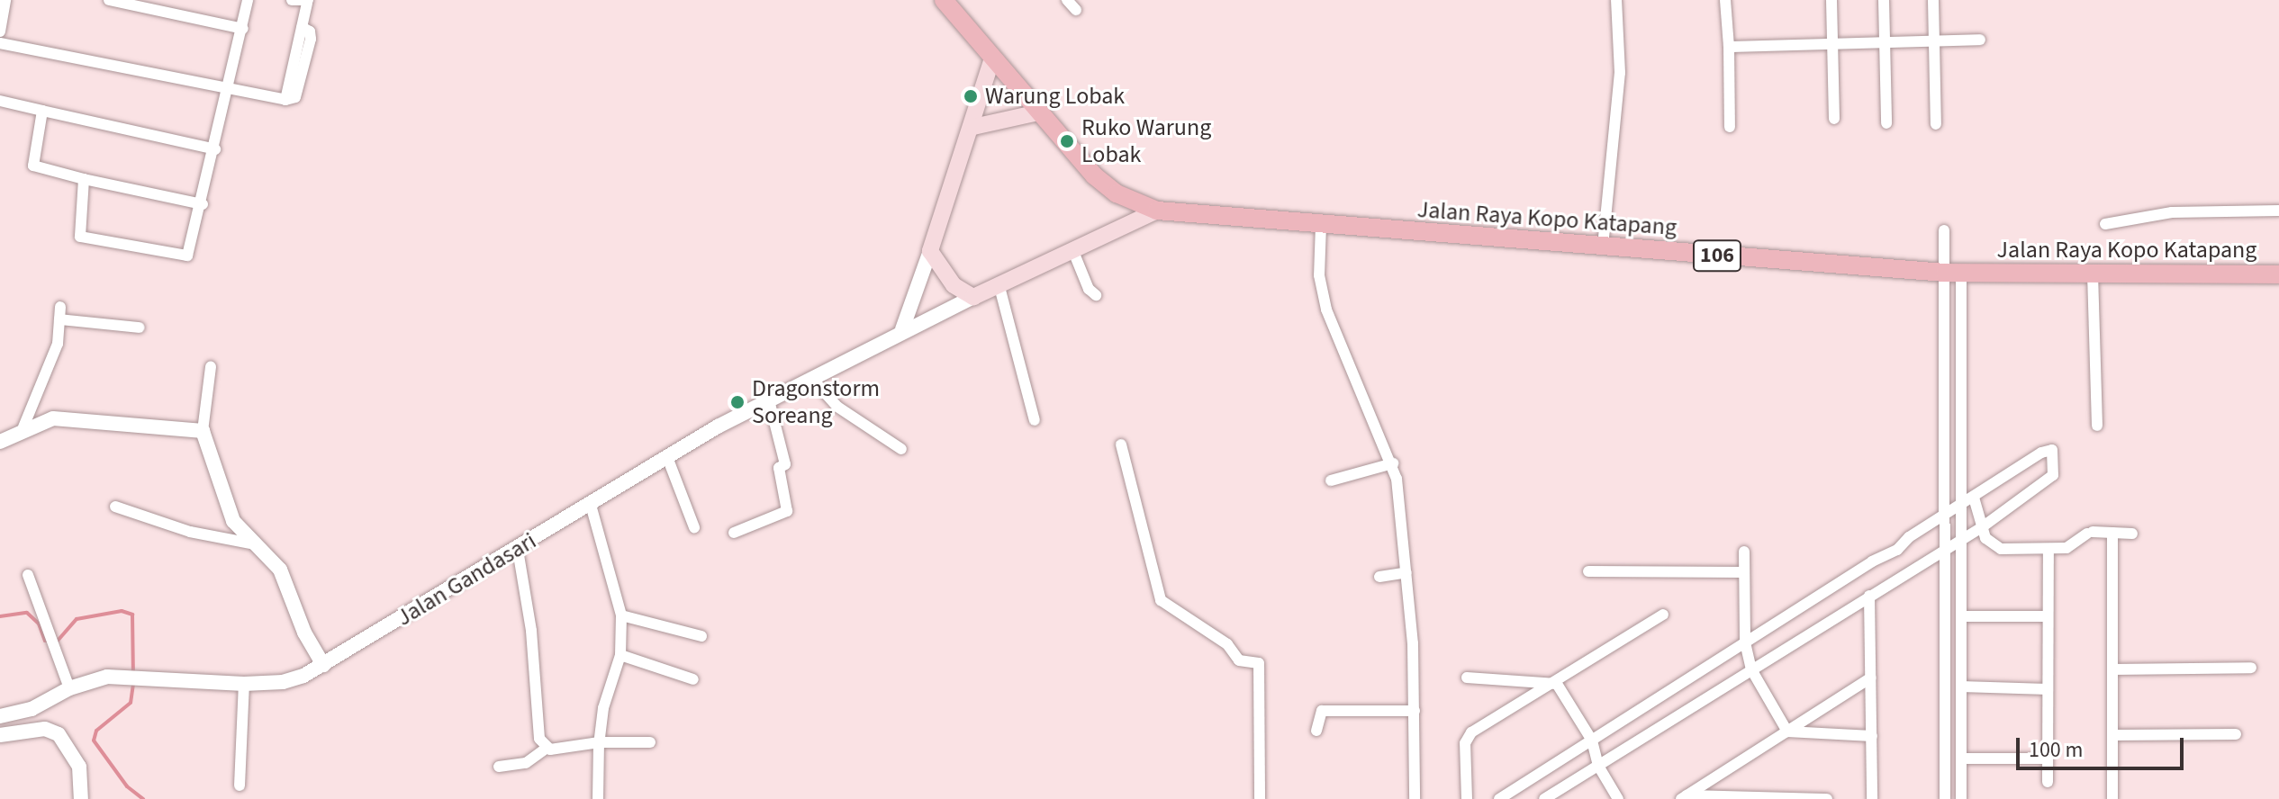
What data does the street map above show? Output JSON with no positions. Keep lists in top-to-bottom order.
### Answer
{
  "streets": {
    "main road": ["Jalan Raya Kopo Katapang", "106"],
    "street": ["Jalan Gandasari"]
  },
  "crossings": [
    ["Jalan Raya Kopo Katapang", "106"]
  ],
  "places": ["Warung Lobak", "Ruko Warung Lobak", "Dragonstorm Soreang"],
  "scale_bar": "100 m"
}
